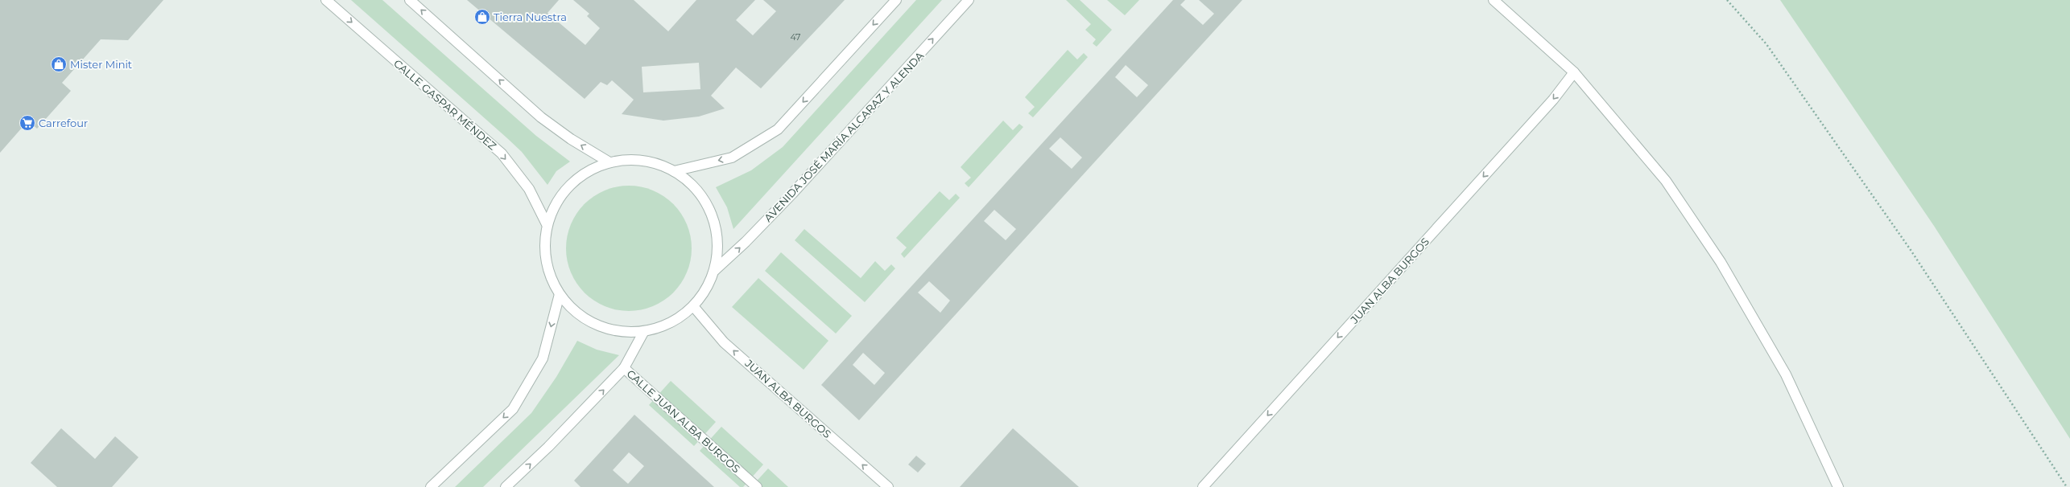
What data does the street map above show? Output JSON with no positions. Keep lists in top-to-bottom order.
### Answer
{
  "streets": {
    "street": [
      "CALLE GASPAR MÉNDEZ",
      "AVENIDA JOSÉ MARÍA ALCARAZ Y ALENDA",
      "JUAN ALBA BURGOS",
      "CALLE JUAN ALBA BURGOS"
    ]
  },
  "places": {
    "shop": ["Tierra Nuestra", "Mister Minit"],
    "supermarket": ["Carrefour"]
  },
  "house_numbers": ["47"]
}
